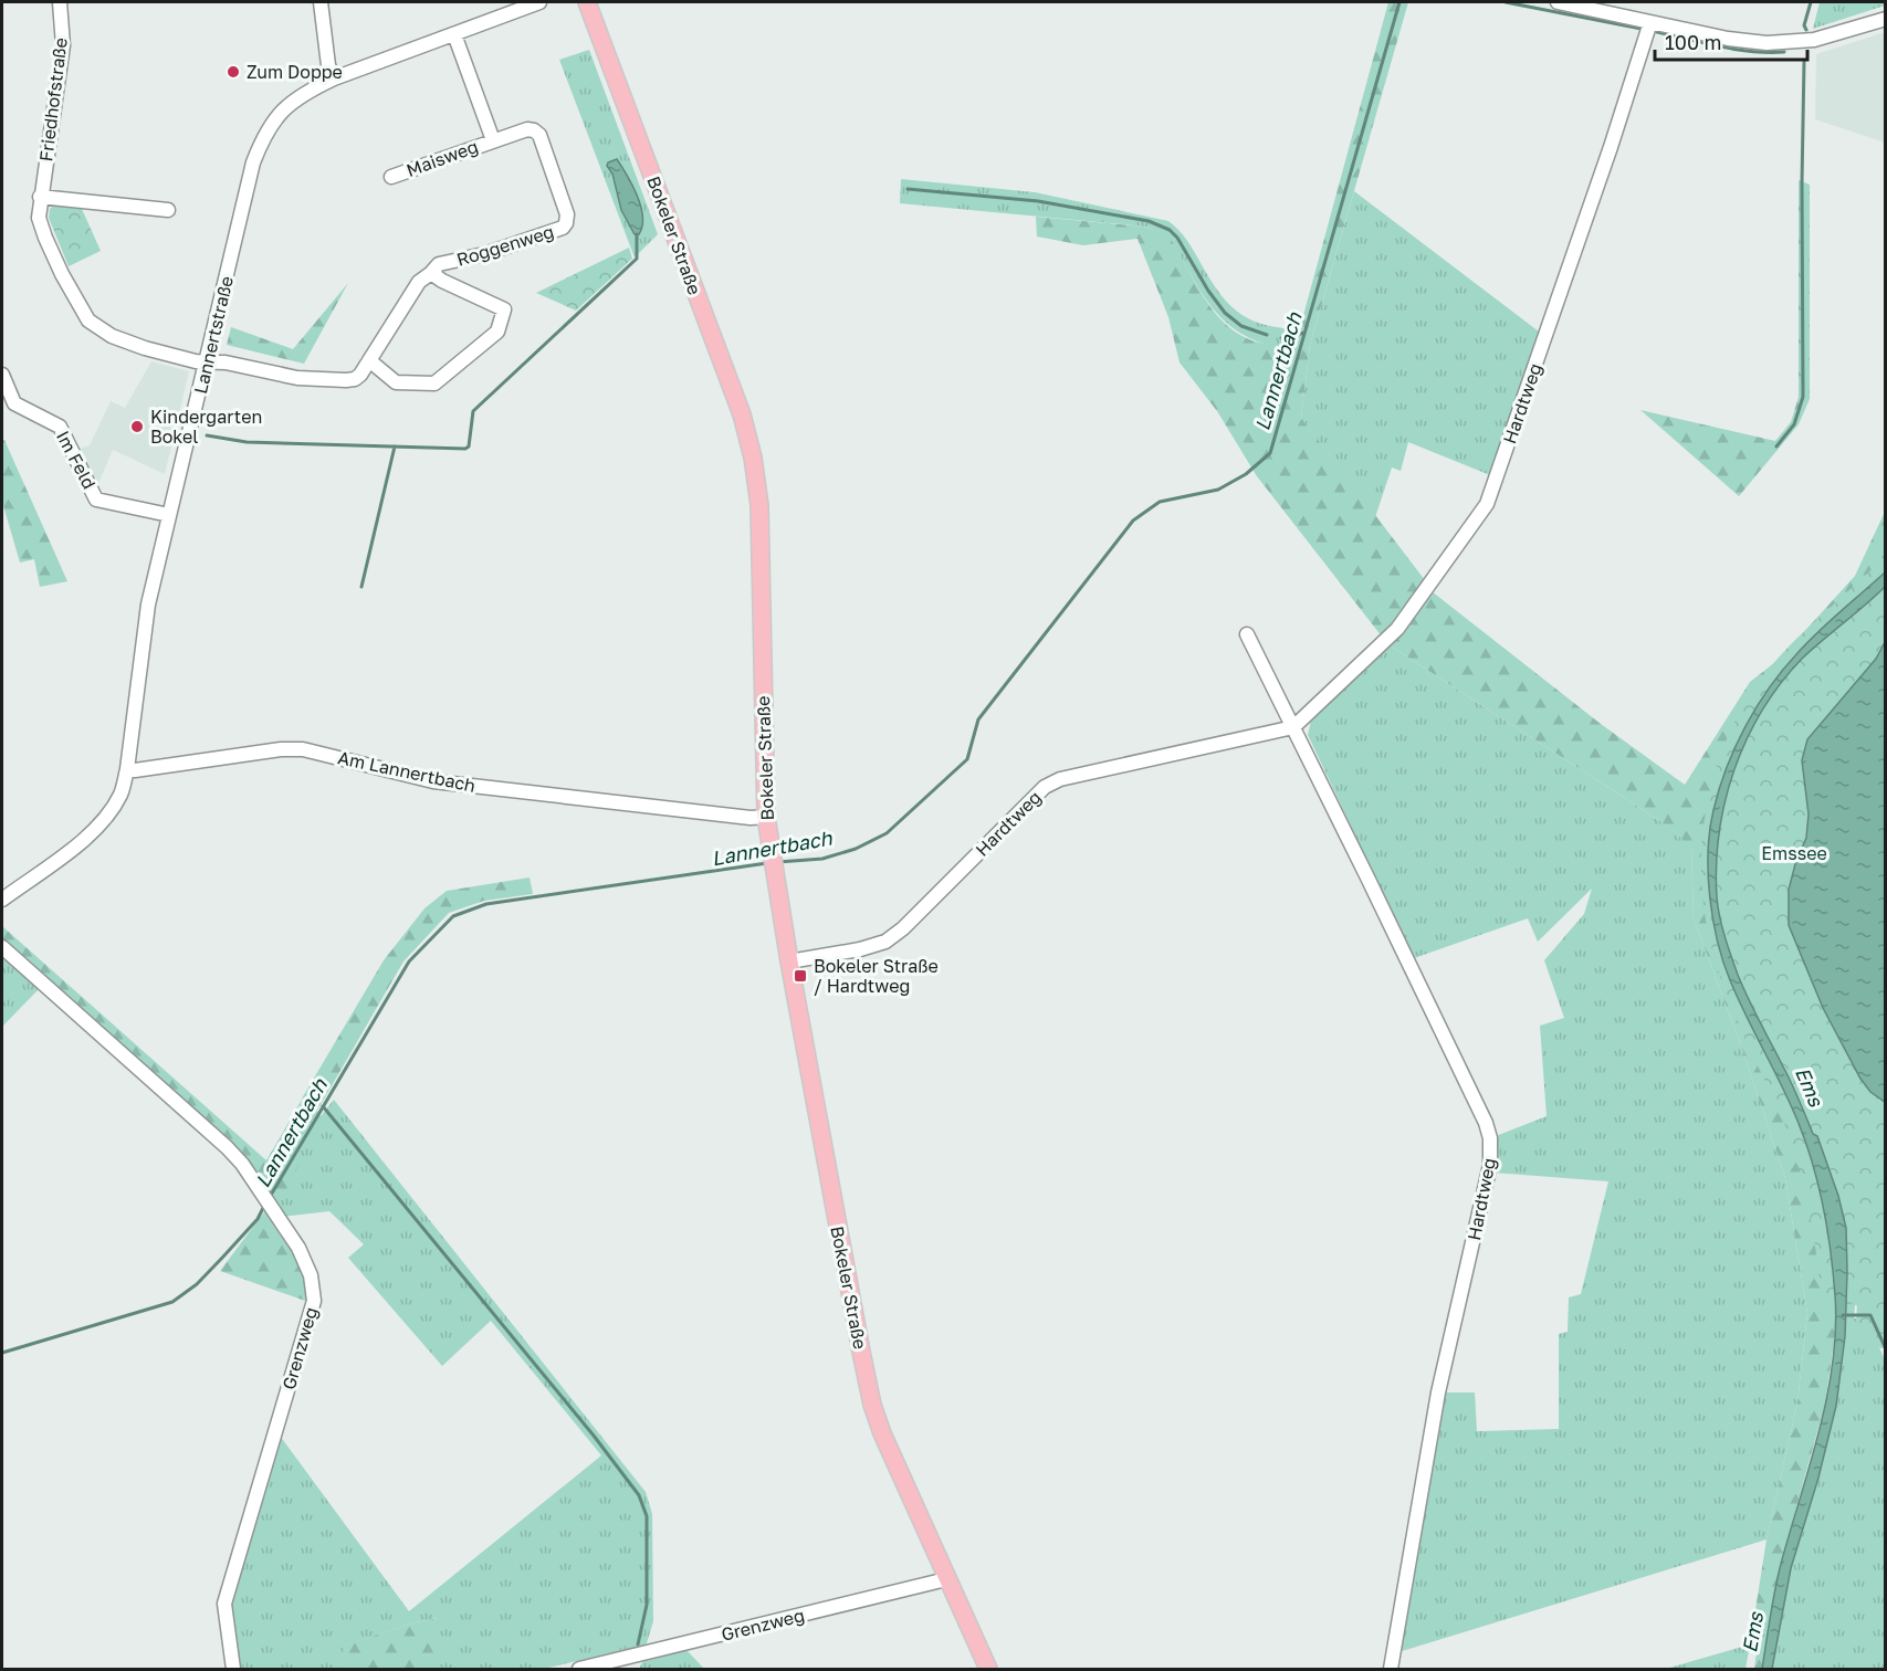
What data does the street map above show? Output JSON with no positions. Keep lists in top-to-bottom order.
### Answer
{
  "streets": {
    "main road": ["Bokeler Straße"],
    "street": [
      "Friedhofstraße",
      "Maisweg",
      "Roggenweg",
      "Lannertstraße",
      "Hardtweg",
      "Im Feld",
      "Am Lannertbach",
      "Grenzweg"
    ]
  },
  "crossings": [
    ["Friedhofstraße", "Roggenweg"],
    ["Friedhofstraße", "Lannertstraße"],
    ["Maisweg", "Roggenweg"],
    ["Bokeler Straße", "Hardtweg"],
    ["Bokeler Straße", "Am Lannertbach"],
    ["Bokeler Straße", "Grenzweg"],
    ["Roggenweg", "Lannertstraße"],
    ["Lannertstraße", "Im Feld"],
    ["Lannertstraße", "Am Lannertbach"]
  ],
  "water": ["Lannertbach", "Ems"],
  "parks": ["Emssee"],
  "places": {
    "other": ["Zum Doppe", "Kindergarten Bokel"],
    "transit": ["Bokeler Straße / Hardtweg"]
  },
  "scale_bar": "100 m"
}
